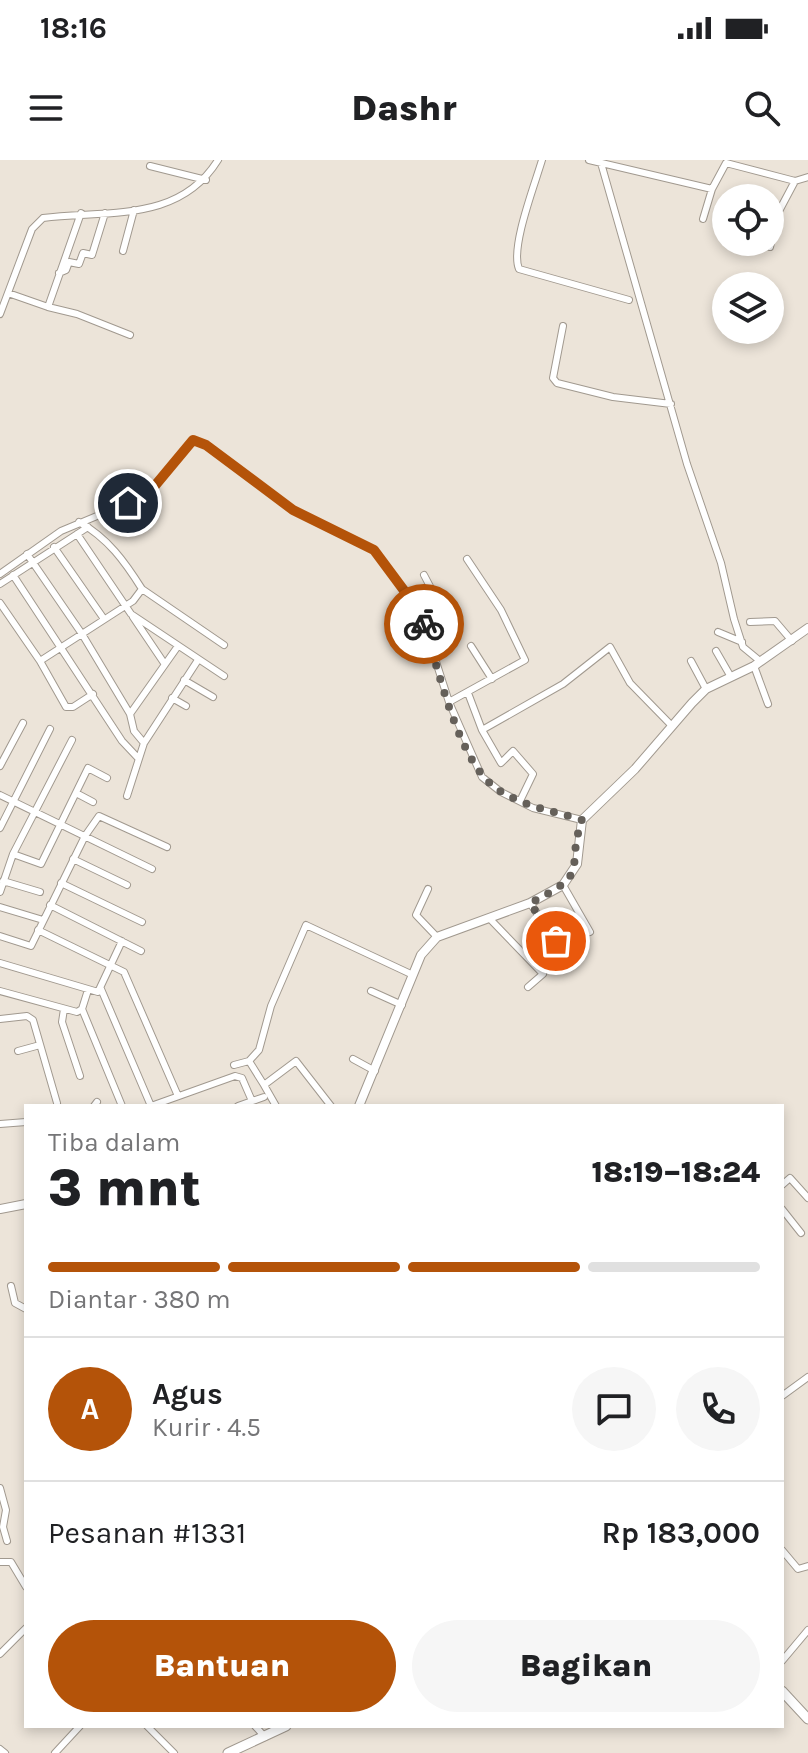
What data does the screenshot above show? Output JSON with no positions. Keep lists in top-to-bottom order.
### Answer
{
  "page": {
    "status": "18:16",
    "header": "Dashr",
    "heading": ["3 mnt", "Tiba dalam", "18:19–18:24"],
    "panel": [
      "Agus",
      "Kurir · 4.5",
      "Pesanan #1331",
      "Rp 183,000"
    ],
    "bar": "Diantar · 380 m",
    "round": "A",
    "buttons": ["Bantuan", "Bagikan"]
  }
}
